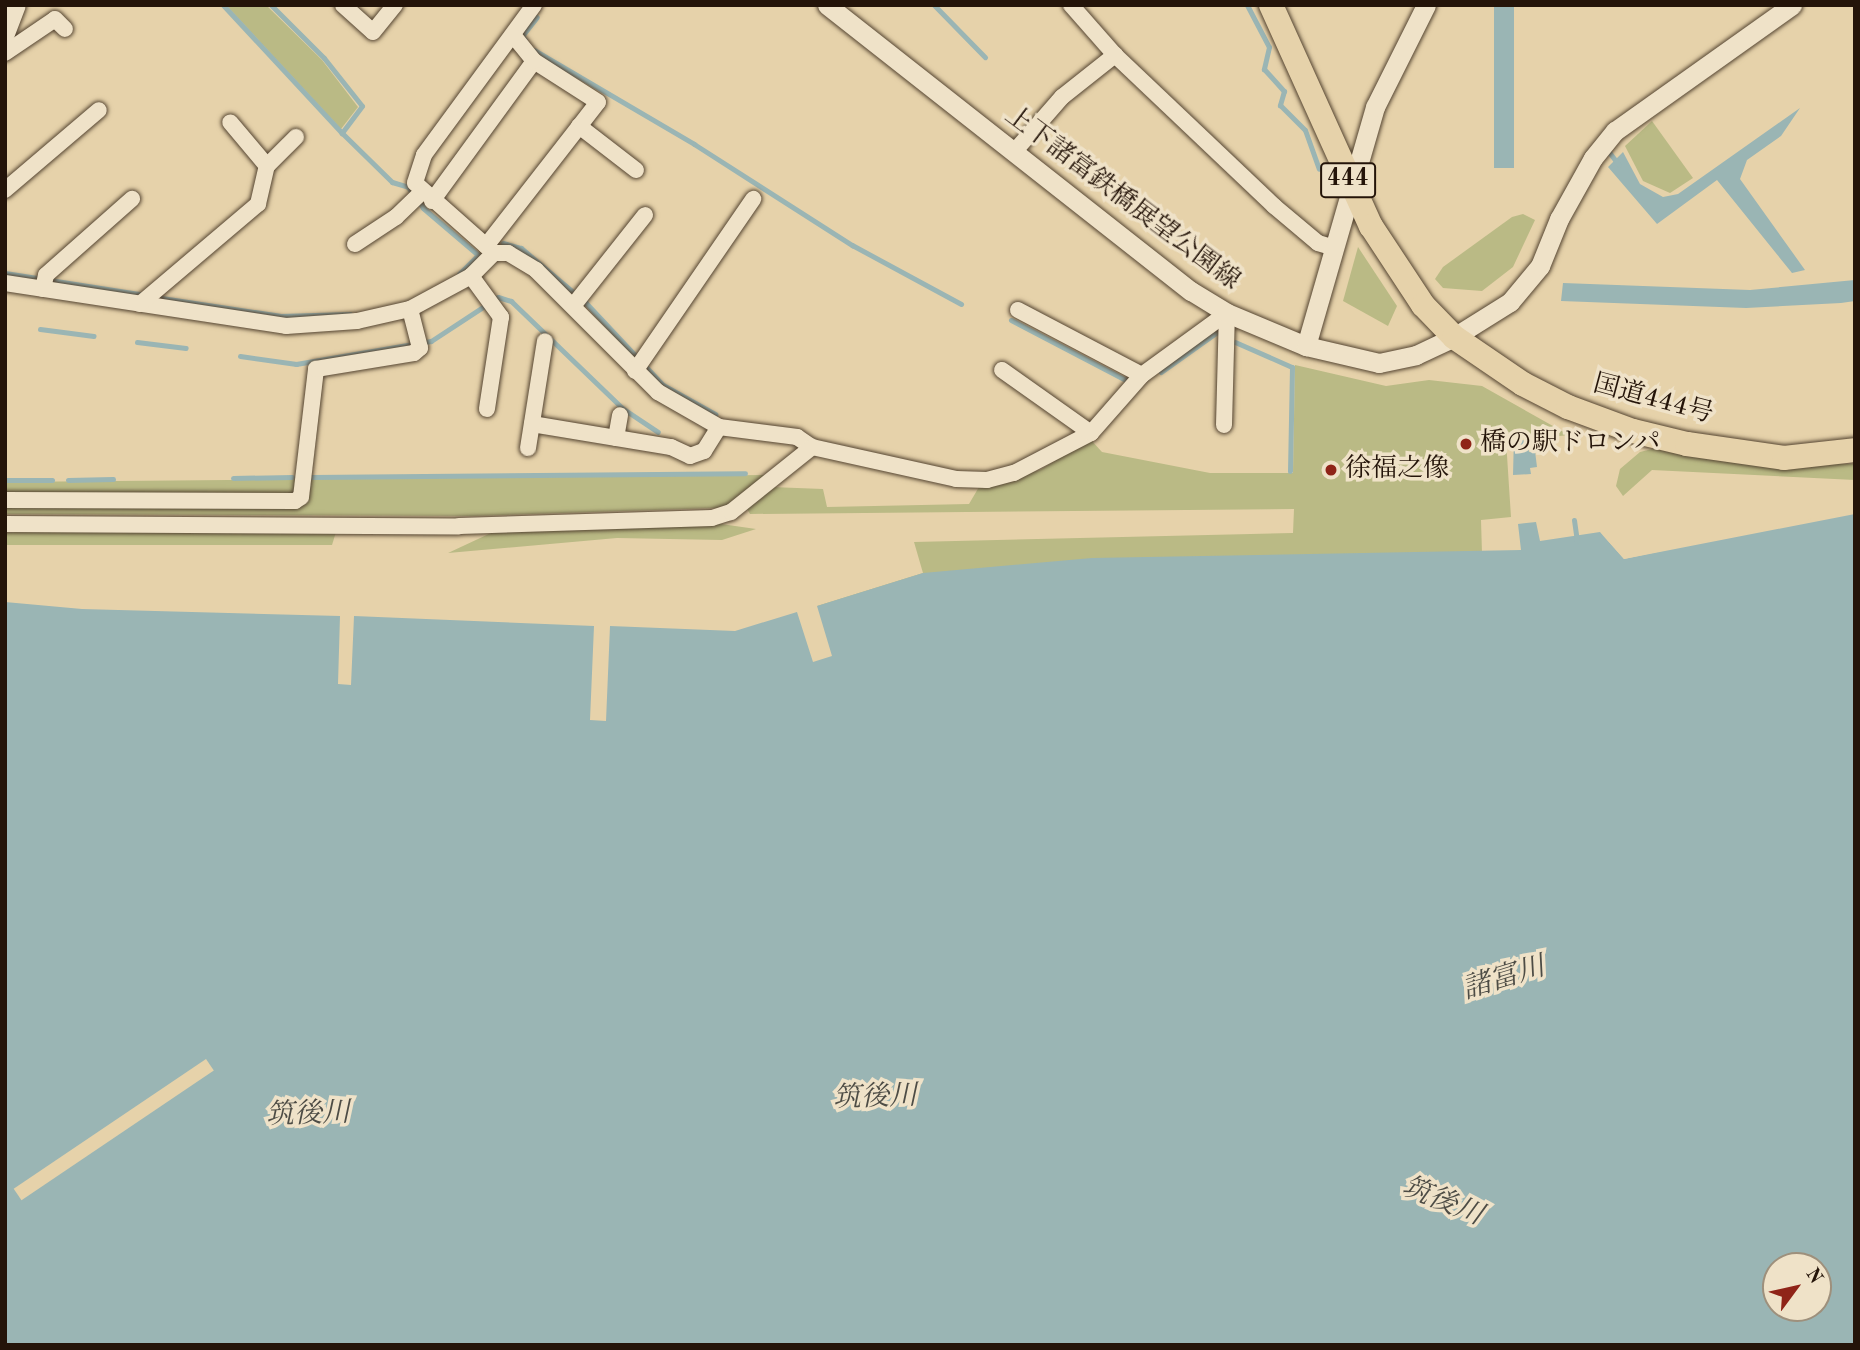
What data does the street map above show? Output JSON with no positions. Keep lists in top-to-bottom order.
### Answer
{
  "streets": {
    "highway": ["444", "国道444号"],
    "street": ["上下諸富鉄橋展望公園線"]
  },
  "crossings": [
    ["444", "上下諸富鉄橋展望公園線"],
    ["444", "国道444号"],
    ["上下諸富鉄橋展望公園線", "国道444号"]
  ],
  "water": ["諸富川", "筑後川"],
  "places": ["橋の駅ドロンパ", "徐福之像"],
  "north": "top right"
}
